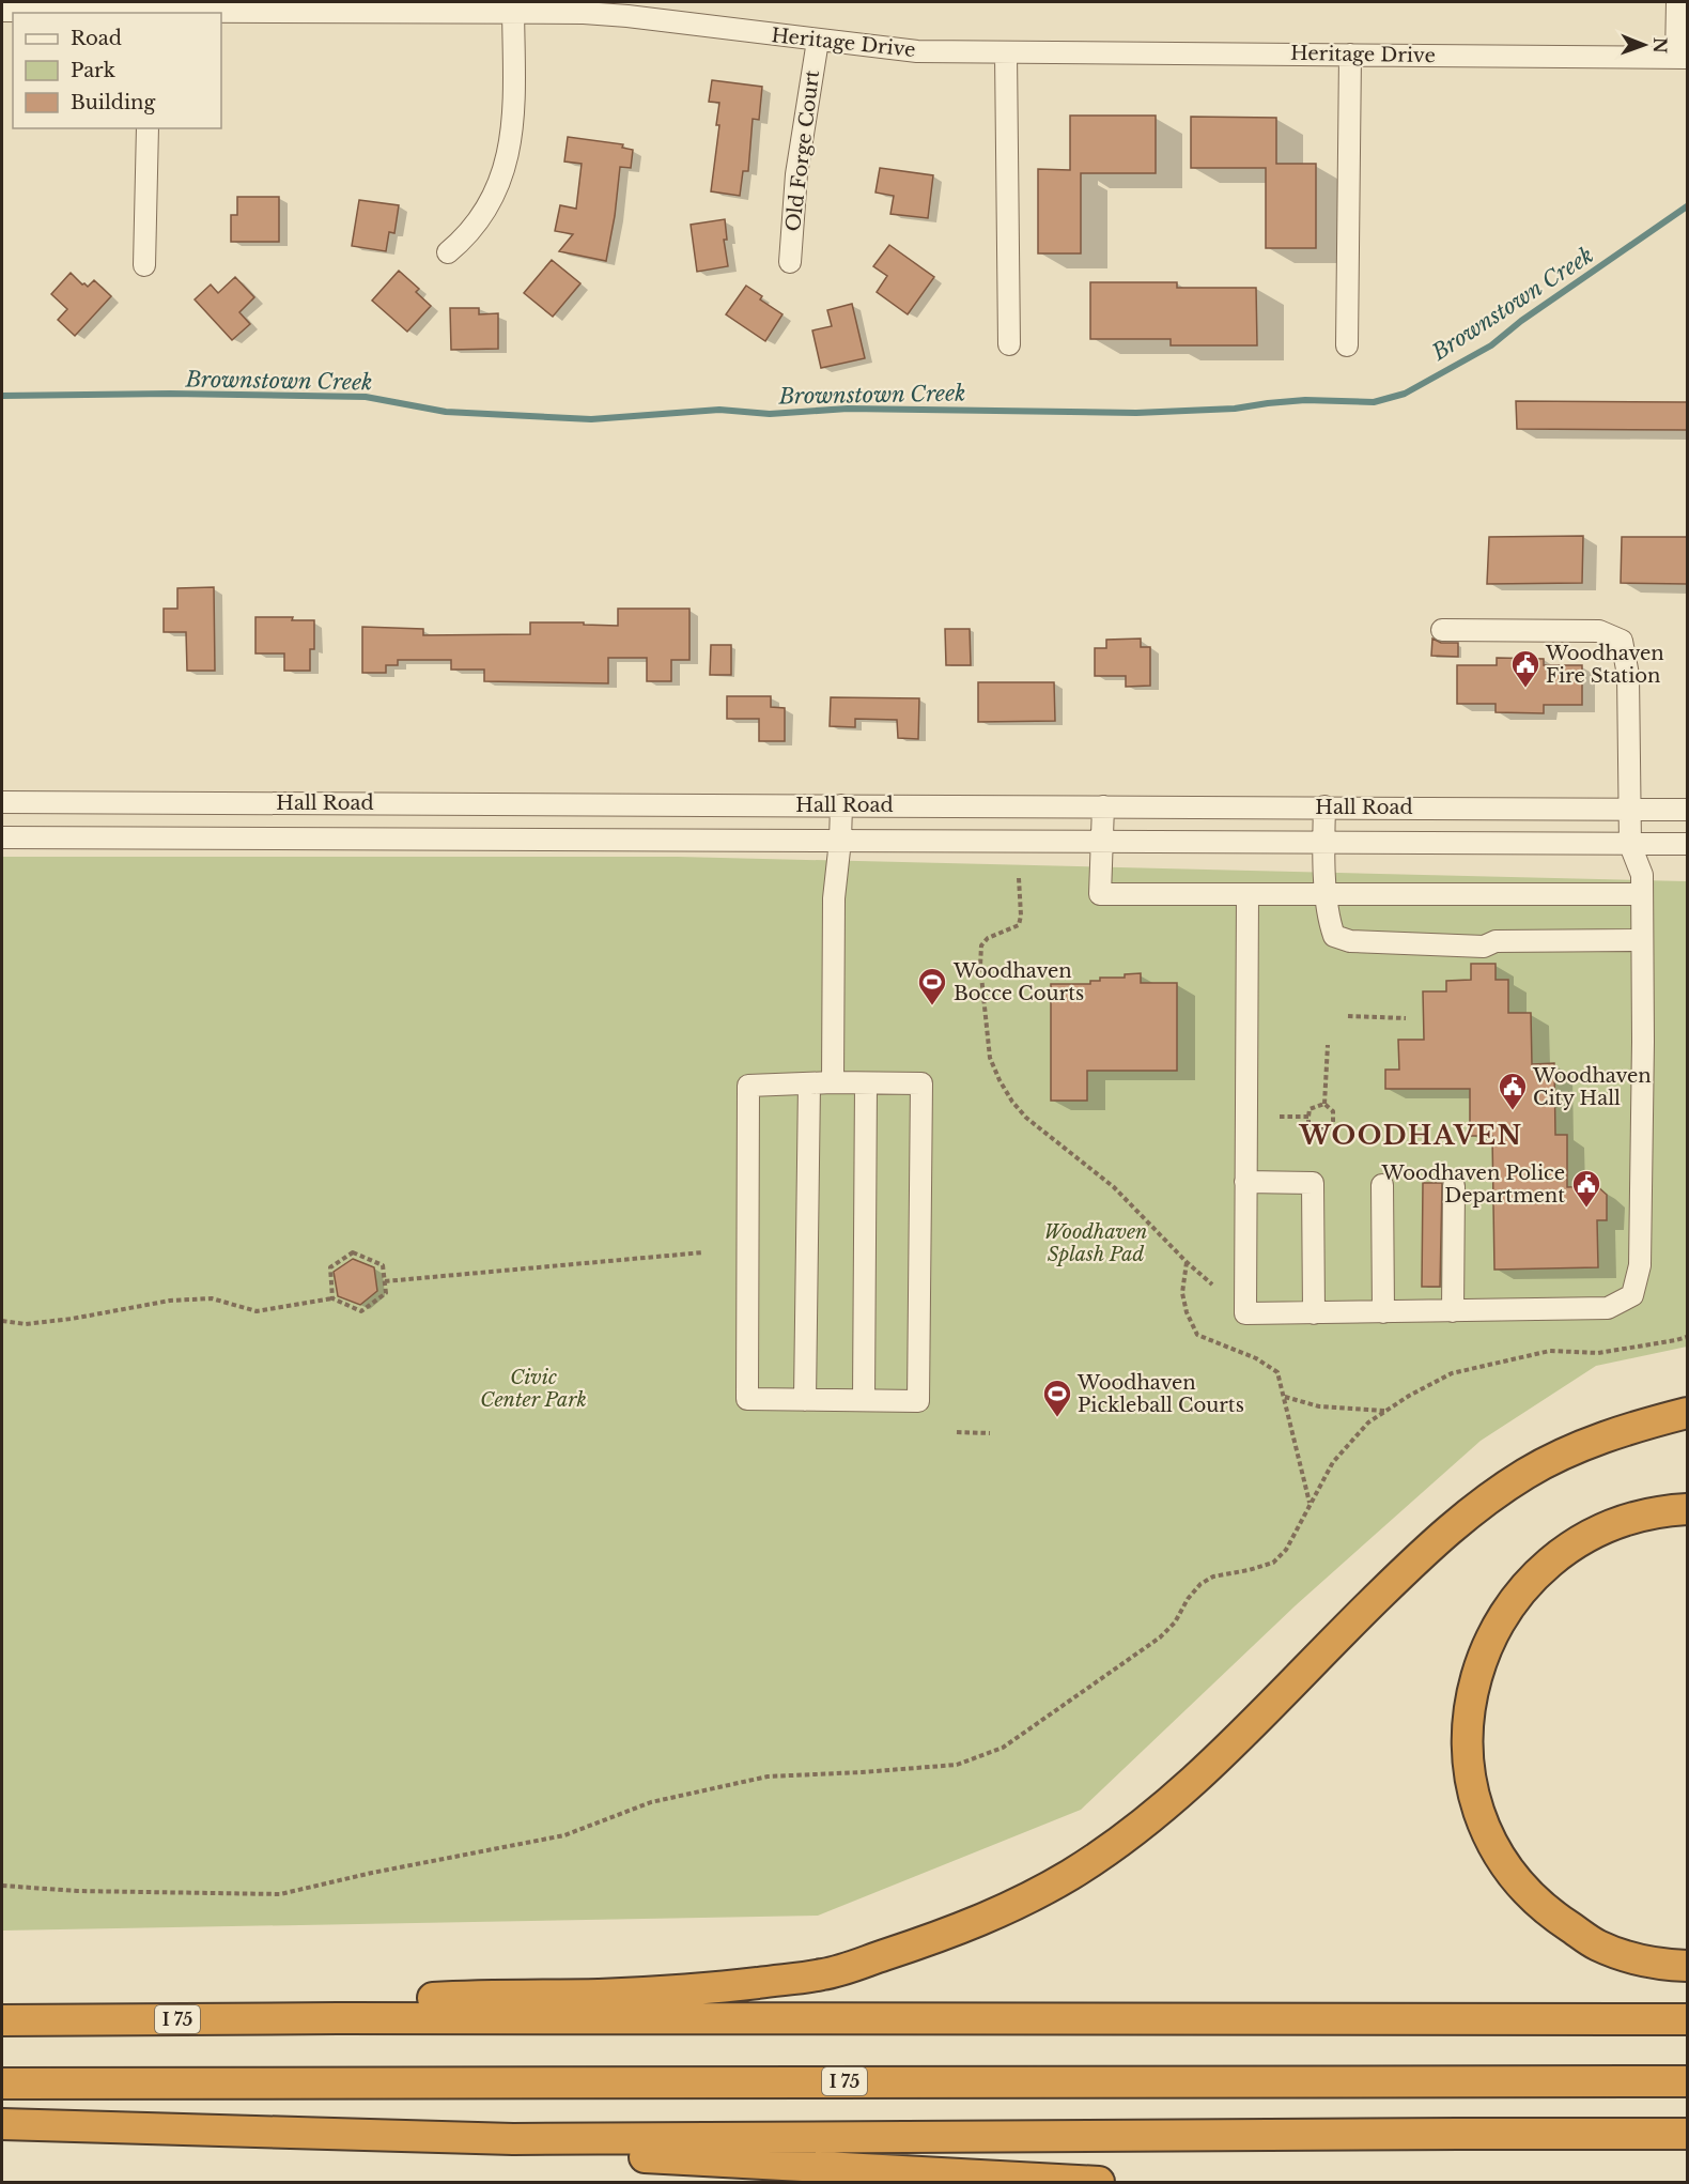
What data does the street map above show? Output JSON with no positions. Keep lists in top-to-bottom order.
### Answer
{
  "streets": {
    "highway": ["I 75"],
    "street": ["Heritage Drive", "Old Forge Court", "Hall Road"]
  },
  "crossings": [
    ["Heritage Drive", "Old Forge Court"]
  ],
  "districts": ["WOODHAVEN"],
  "water": ["Brownstown Creek"],
  "parks": ["Woodhaven Splash Pad", "Civic Center Park"],
  "places": {
    "public building": ["Woodhaven Fire Station", "Woodhaven City Hall", "Woodhaven Police Department"],
    "sports": ["Woodhaven Bocce Courts", "Woodhaven Pickleball Courts"]
  },
  "legend": ["Road", "Park", "Building"],
  "north": "right"
}
